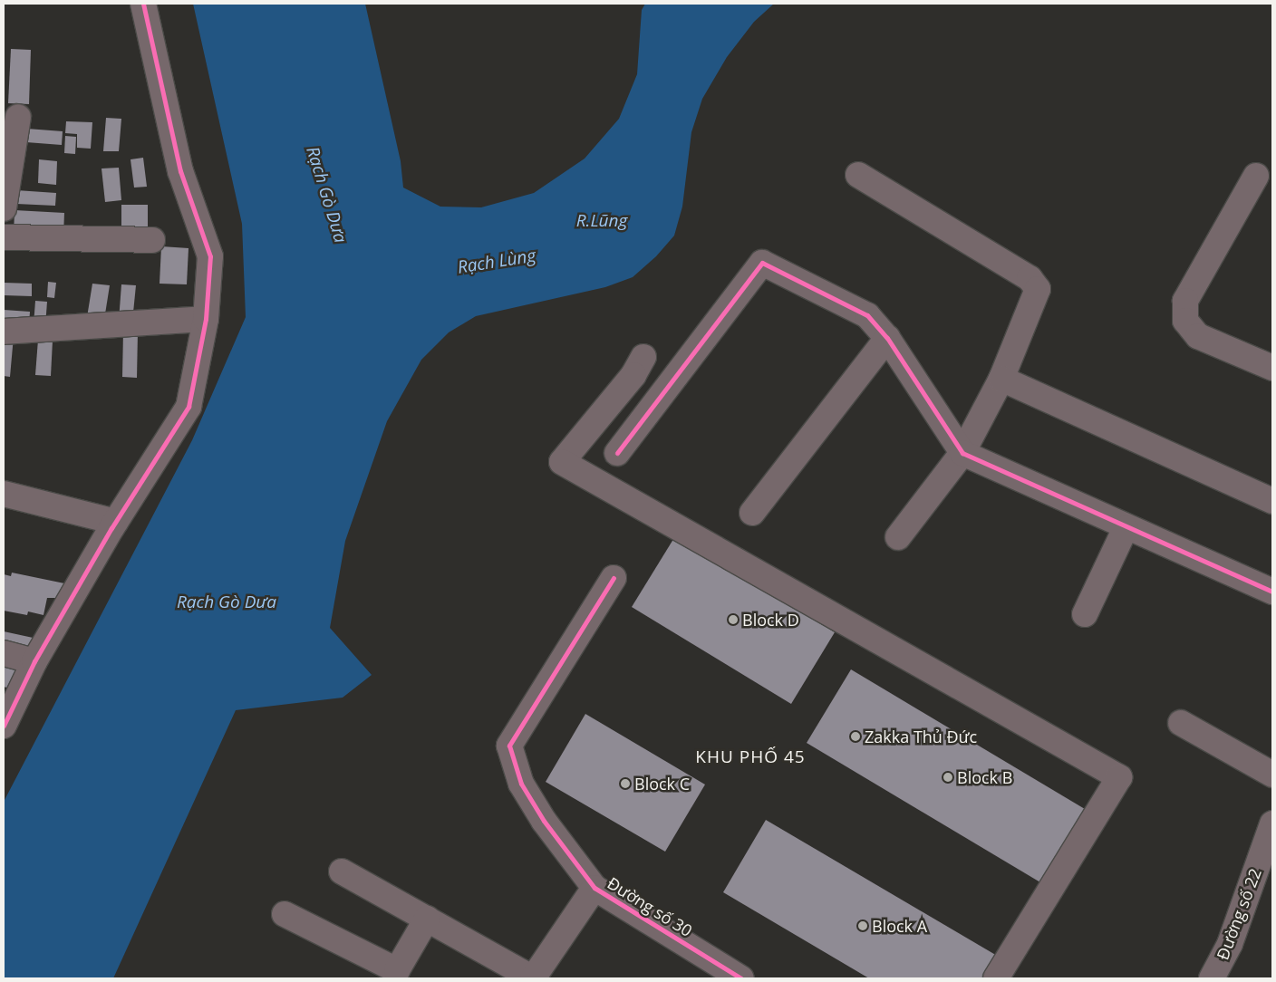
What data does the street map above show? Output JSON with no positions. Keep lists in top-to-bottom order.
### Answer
{
  "streets": {
    "street": ["Đường số 30", "Đường số 22"]
  },
  "districts": ["KHU PHỐ 45"],
  "water": ["Rạch Gò Dưa", "R.Lũng", "Rạch Lùng"],
  "places": [
    "Block D",
    "Zakka Thủ Đức",
    "Block B",
    "Block C",
    "Block A"
  ]
}
